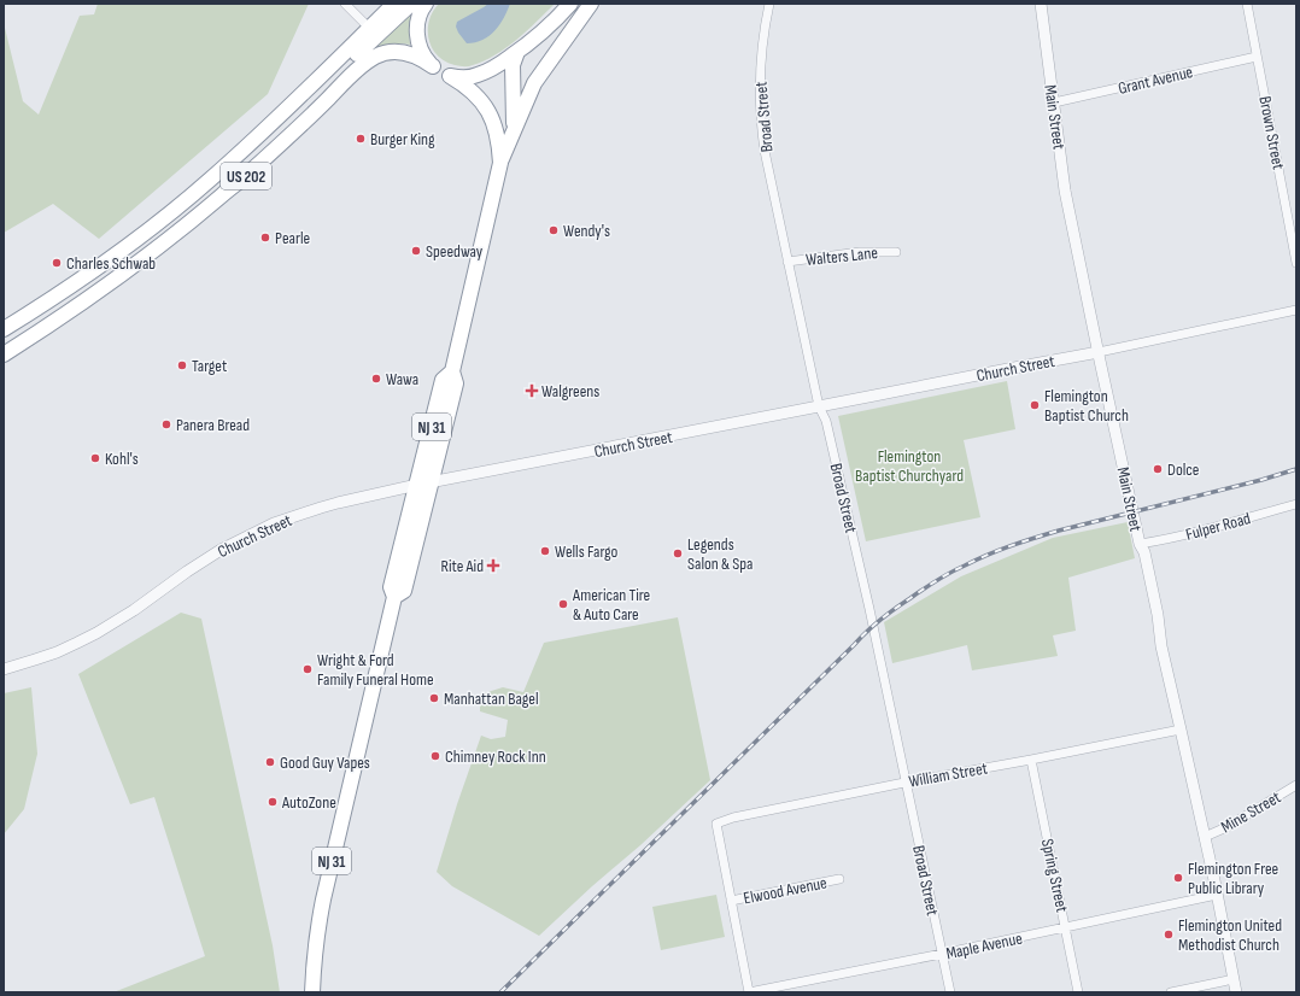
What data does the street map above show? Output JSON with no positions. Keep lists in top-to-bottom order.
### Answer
{
  "streets": {
    "highway": ["US 202", "NJ 31"],
    "street": [
      "Grant Avenue",
      "Broad Street",
      "Main Street",
      "Brown Street",
      "Walters Lane",
      "Church Street",
      "Fulper Road",
      "William Street",
      "Mine Street",
      "Spring Street",
      "Elwood Avenue",
      "Maple Avenue"
    ]
  },
  "crossings": [
    ["Grant Avenue", "Main Street"],
    ["Grant Avenue", "Brown Street"],
    ["Broad Street", "Walters Lane"],
    ["Broad Street", "Church Street"],
    ["Broad Street", "William Street"],
    ["Broad Street", "Maple Avenue"],
    ["Main Street", "Church Street"],
    ["Main Street", "Fulper Road"],
    ["Main Street", "William Street"],
    ["Main Street", "Mine Street"],
    ["Main Street", "Maple Avenue"],
    ["US 202", "NJ 31"],
    ["Church Street", "NJ 31"],
    ["William Street", "Spring Street"],
    ["William Street", "Elwood Avenue"],
    ["Spring Street", "Maple Avenue"],
    ["Elwood Avenue", "Maple Avenue"]
  ],
  "parks": ["Flemington Baptist Churchyard"],
  "places": {
    "other": [
      "Burger King",
      "Wendy's",
      "Pearle",
      "Speedway",
      "Charles Schwab",
      "Target",
      "Wawa",
      "Flemington Baptist Church",
      "Panera Bread",
      "Kohl's",
      "Dolce",
      "Wells Fargo",
      "Legends Salon & Spa",
      "American Tire & Auto Care",
      "Wright & Ford Family Funeral Home",
      "Manhattan Bagel",
      "Chimney Rock Inn",
      "Good Guy Vapes",
      "AutoZone",
      "Flemington Free Public Library",
      "Flemington United Methodist Church"
    ],
    "health": ["Walgreens", "Rite Aid"]
  }
}
